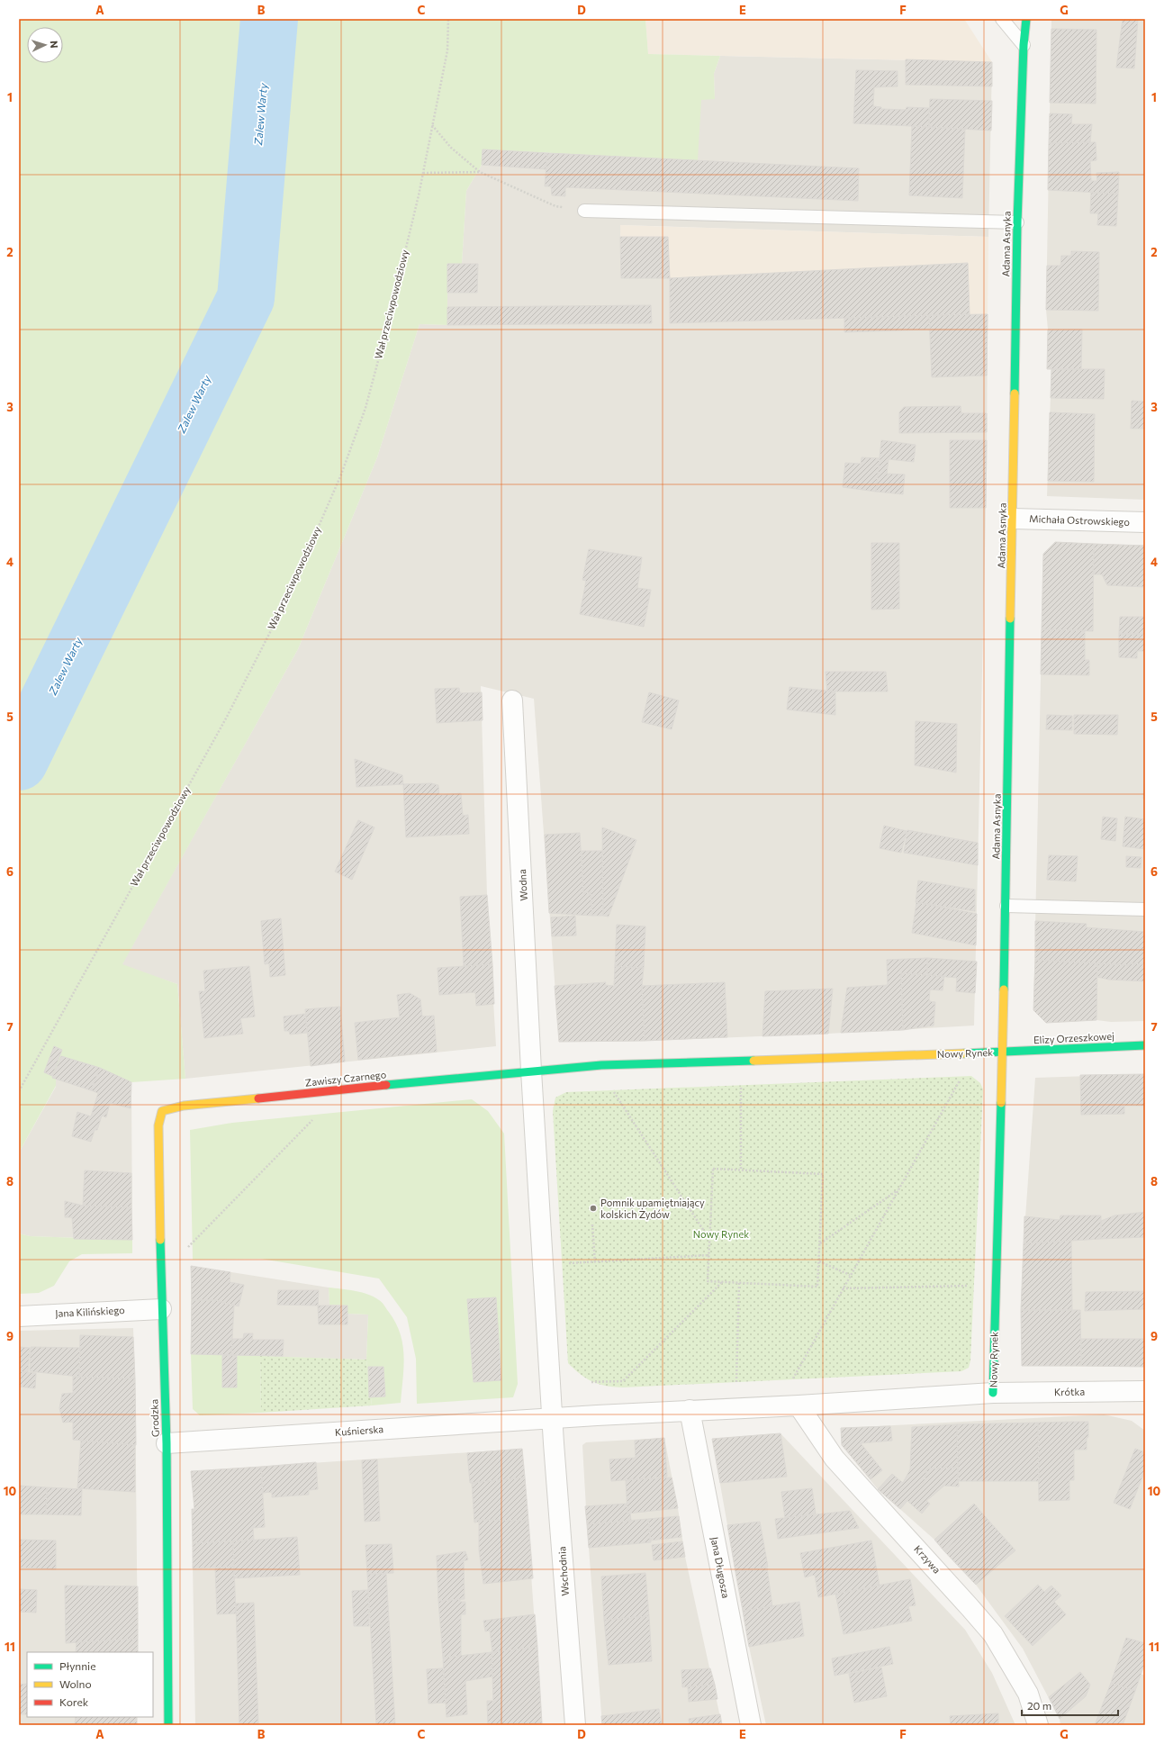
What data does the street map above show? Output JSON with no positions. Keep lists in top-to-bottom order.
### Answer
{
  "streets": {
    "street": [
      "Adama Asnyka",
      "Michała Ostrowskiego",
      "Wodna",
      "Elizy Orzeszkowej",
      "Nowy Rynek",
      "Zawiszy Czarnego",
      "Jana Kilińskiego",
      "Krótka",
      "Grodzka",
      "Kuśnierska",
      "Krzywa",
      "Jana Długosza",
      "Wschodnia"
    ],
    "path": ["Wał przeciwpowodziowy"]
  },
  "crossings": [
    ["Adama Asnyka", "Michała Ostrowskiego"],
    ["Adama Asnyka", "Elizy Orzeszkowej"],
    ["Adama Asnyka", "Nowy Rynek"],
    ["Wodna", "Nowy Rynek"],
    ["Wodna", "Zawiszy Czarnego"],
    ["Elizy Orzeszkowej", "Nowy Rynek"],
    ["Nowy Rynek", "Zawiszy Czarnego"],
    ["Nowy Rynek", "Krótka"],
    ["Nowy Rynek", "Kuśnierska"],
    ["Nowy Rynek", "Krzywa"],
    ["Nowy Rynek", "Jana Długosza"],
    ["Nowy Rynek", "Wschodnia"],
    ["Zawiszy Czarnego", "Grodzka"],
    ["Jana Kilińskiego", "Grodzka"],
    ["Grodzka", "Kuśnierska"],
    ["Kuśnierska", "Wschodnia"]
  ],
  "water": ["Zalew Warty"],
  "parks": ["Nowy Rynek"],
  "places": ["Pomnik upamiętniający kolskich Żydów"],
  "legend": ["Płynnie", "Wolno", "Korek"],
  "scale_bar": "20 m",
  "north": "right",
  "grid": {
    "columns": [
      "A",
      "B",
      "C",
      "D",
      "E",
      "F",
      "G"
    ],
    "rows": [
      "1",
      "2",
      "3",
      "4",
      "5",
      "6",
      "7",
      "8",
      "9",
      "10",
      "11"
    ]
  }
}
